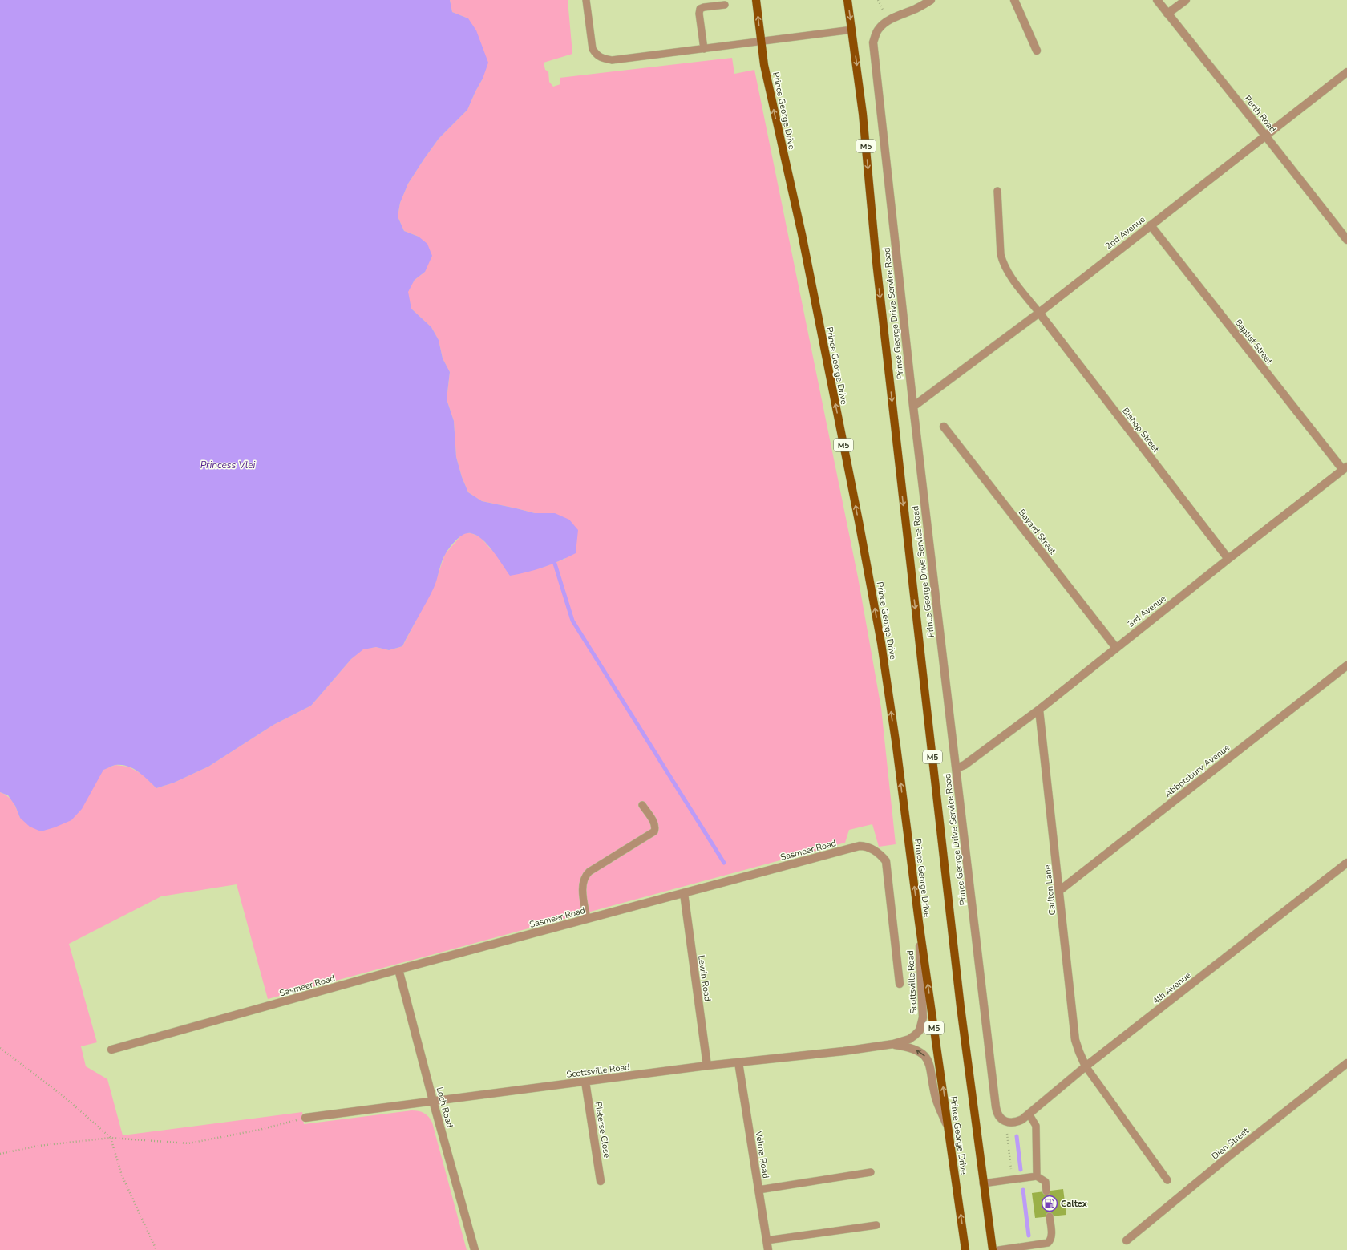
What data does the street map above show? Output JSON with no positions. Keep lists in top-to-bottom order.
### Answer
{
  "streets": {
    "main road": ["Prince George Drive", "M5"],
    "street": [
      "Perth Road",
      "2nd Avenue",
      "Prince George Drive Service Road",
      "Baptist Street",
      "Bishop Street",
      "Bayard Street",
      "3rd Avenue",
      "Abbotsbury Avenue",
      "Sasmeer Road",
      "Carlton Lane",
      "Lewin Road",
      "Scottsville Road",
      "4th Avenue",
      "Loch Road",
      "Pieterse Close",
      "Dien Street",
      "Velma Road"
    ]
  },
  "crossings": [
    ["Prince George Drive", "Scottsville Road"],
    ["Perth Road", "2nd Avenue"],
    ["2nd Avenue", "Prince George Drive Service Road"],
    ["2nd Avenue", "Baptist Street"],
    ["2nd Avenue", "Bishop Street"],
    ["Prince George Drive Service Road", "3rd Avenue"],
    ["Prince George Drive Service Road", "4th Avenue"],
    ["Baptist Street", "3rd Avenue"],
    ["Bishop Street", "3rd Avenue"],
    ["Bayard Street", "3rd Avenue"],
    ["3rd Avenue", "Carlton Lane"],
    ["Abbotsbury Avenue", "Carlton Lane"],
    ["Sasmeer Road", "Lewin Road"],
    ["Sasmeer Road", "Loch Road"],
    ["Carlton Lane", "4th Avenue"],
    ["Lewin Road", "Scottsville Road"],
    ["Scottsville Road", "Loch Road"],
    ["Scottsville Road", "Pieterse Close"],
    ["Scottsville Road", "Velma Road"]
  ],
  "water": ["Princess Vlei"],
  "places": {
    "fuel station": ["Caltex"]
  }
}
